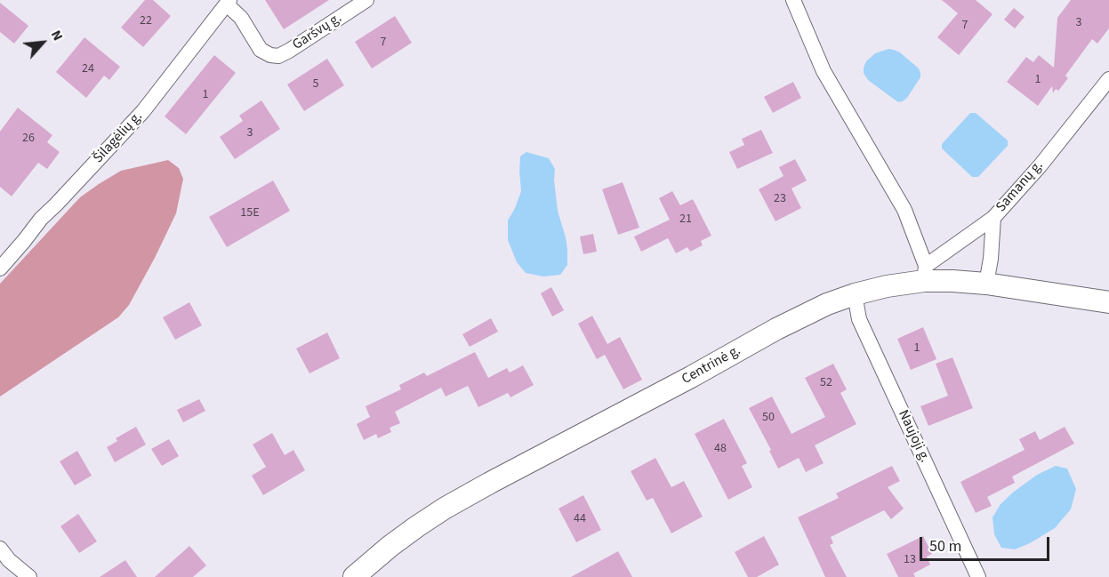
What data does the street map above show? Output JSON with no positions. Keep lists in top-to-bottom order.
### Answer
{
  "streets": {
    "main road": ["Centrinė g."],
    "street": [
      "Garšvų g.",
      "Šilagėlių g.",
      "Samanų g.",
      "Naujoji g."
    ]
  },
  "crossings": [
    ["Garšvų g.", "Šilagėlių g."],
    ["Samanų g.", "Centrinė g."],
    ["Centrinė g.", "Naujoji g."]
  ],
  "house_numbers": [
    "22",
    "3",
    "7",
    "7",
    "24",
    "1",
    "5",
    "1",
    "3",
    "26",
    "23",
    "15E",
    "21",
    "1",
    "52",
    "50",
    "48",
    "44",
    "13"
  ],
  "scale_bar": "50 m",
  "north": "top right"
}
